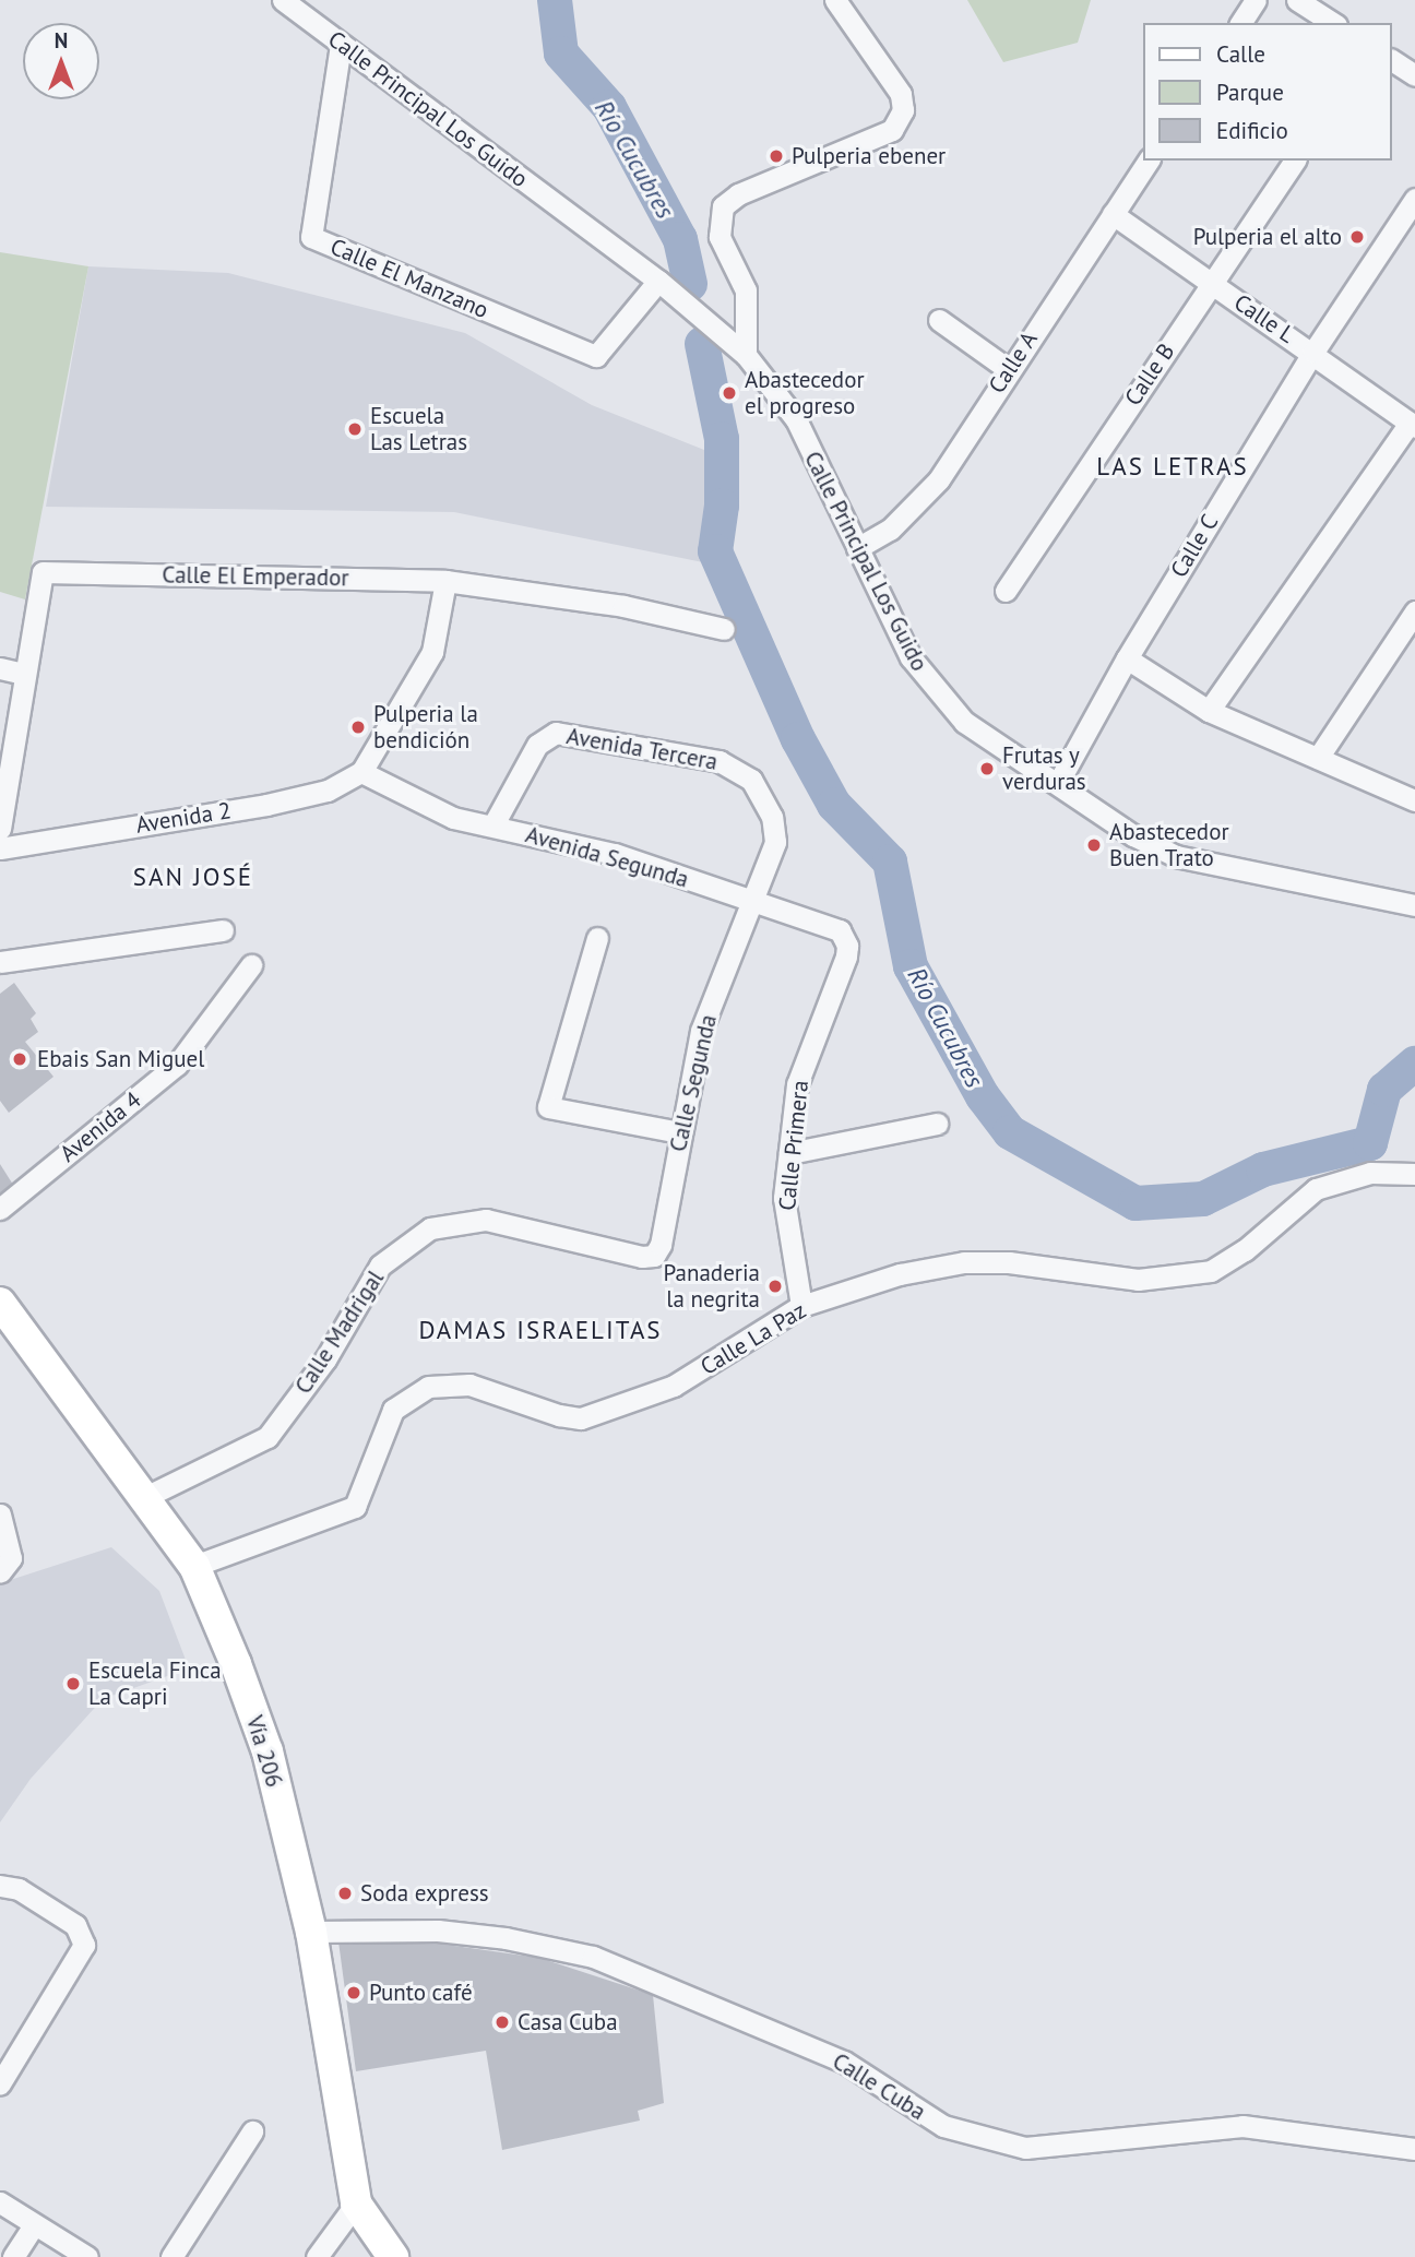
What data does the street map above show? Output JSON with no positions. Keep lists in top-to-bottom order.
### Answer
{
  "streets": {
    "main road": ["Vía 206"],
    "street": [
      "Calle Principal Los Guido",
      "Calle El Manzano",
      "Calle L",
      "Calle A",
      "Calle B",
      "Calle C",
      "Calle El Emperador",
      "Avenida Tercera",
      "Avenida 2",
      "Avenida Segunda",
      "Calle Segunda",
      "Avenida 4",
      "Calle Primera",
      "Calle Madrigal",
      "Calle La Paz",
      "Calle Cuba"
    ]
  },
  "crossings": [
    ["Calle Principal Los Guido", "Calle El Manzano"],
    ["Calle Principal Los Guido", "Calle A"],
    ["Calle Principal Los Guido", "Calle C"],
    ["Calle L", "Calle A"],
    ["Calle L", "Calle B"],
    ["Calle L", "Calle C"],
    ["Avenida Tercera", "Avenida Segunda"],
    ["Avenida Tercera", "Calle Segunda"],
    ["Avenida 2", "Avenida Segunda"],
    ["Avenida Segunda", "Calle Segunda"],
    ["Avenida Segunda", "Calle Primera"],
    ["Calle Segunda", "Calle Madrigal"],
    ["Calle Primera", "Calle La Paz"],
    ["Calle Madrigal", "Vía 206"],
    ["Calle La Paz", "Vía 206"],
    ["Vía 206", "Calle Cuba"]
  ],
  "districts": ["LAS LETRAS", "SAN JOSÉ", "DAMAS ISRAELITAS"],
  "water": ["Río Cucubres"],
  "places": [
    "Pulperia ebener",
    "Pulperia el alto",
    "Abastecedor el progreso",
    "Escuela Las Letras",
    "Pulperia la bendición",
    "Frutas y verduras",
    "Abastecedor Buen Trato",
    "Ebais San Miguel",
    "Panaderia la negrita",
    "Escuela Finca La Capri",
    "Soda express",
    "Punto café",
    "Casa Cuba"
  ],
  "legend": ["Calle", "Parque", "Edificio"],
  "north": "top"
}
